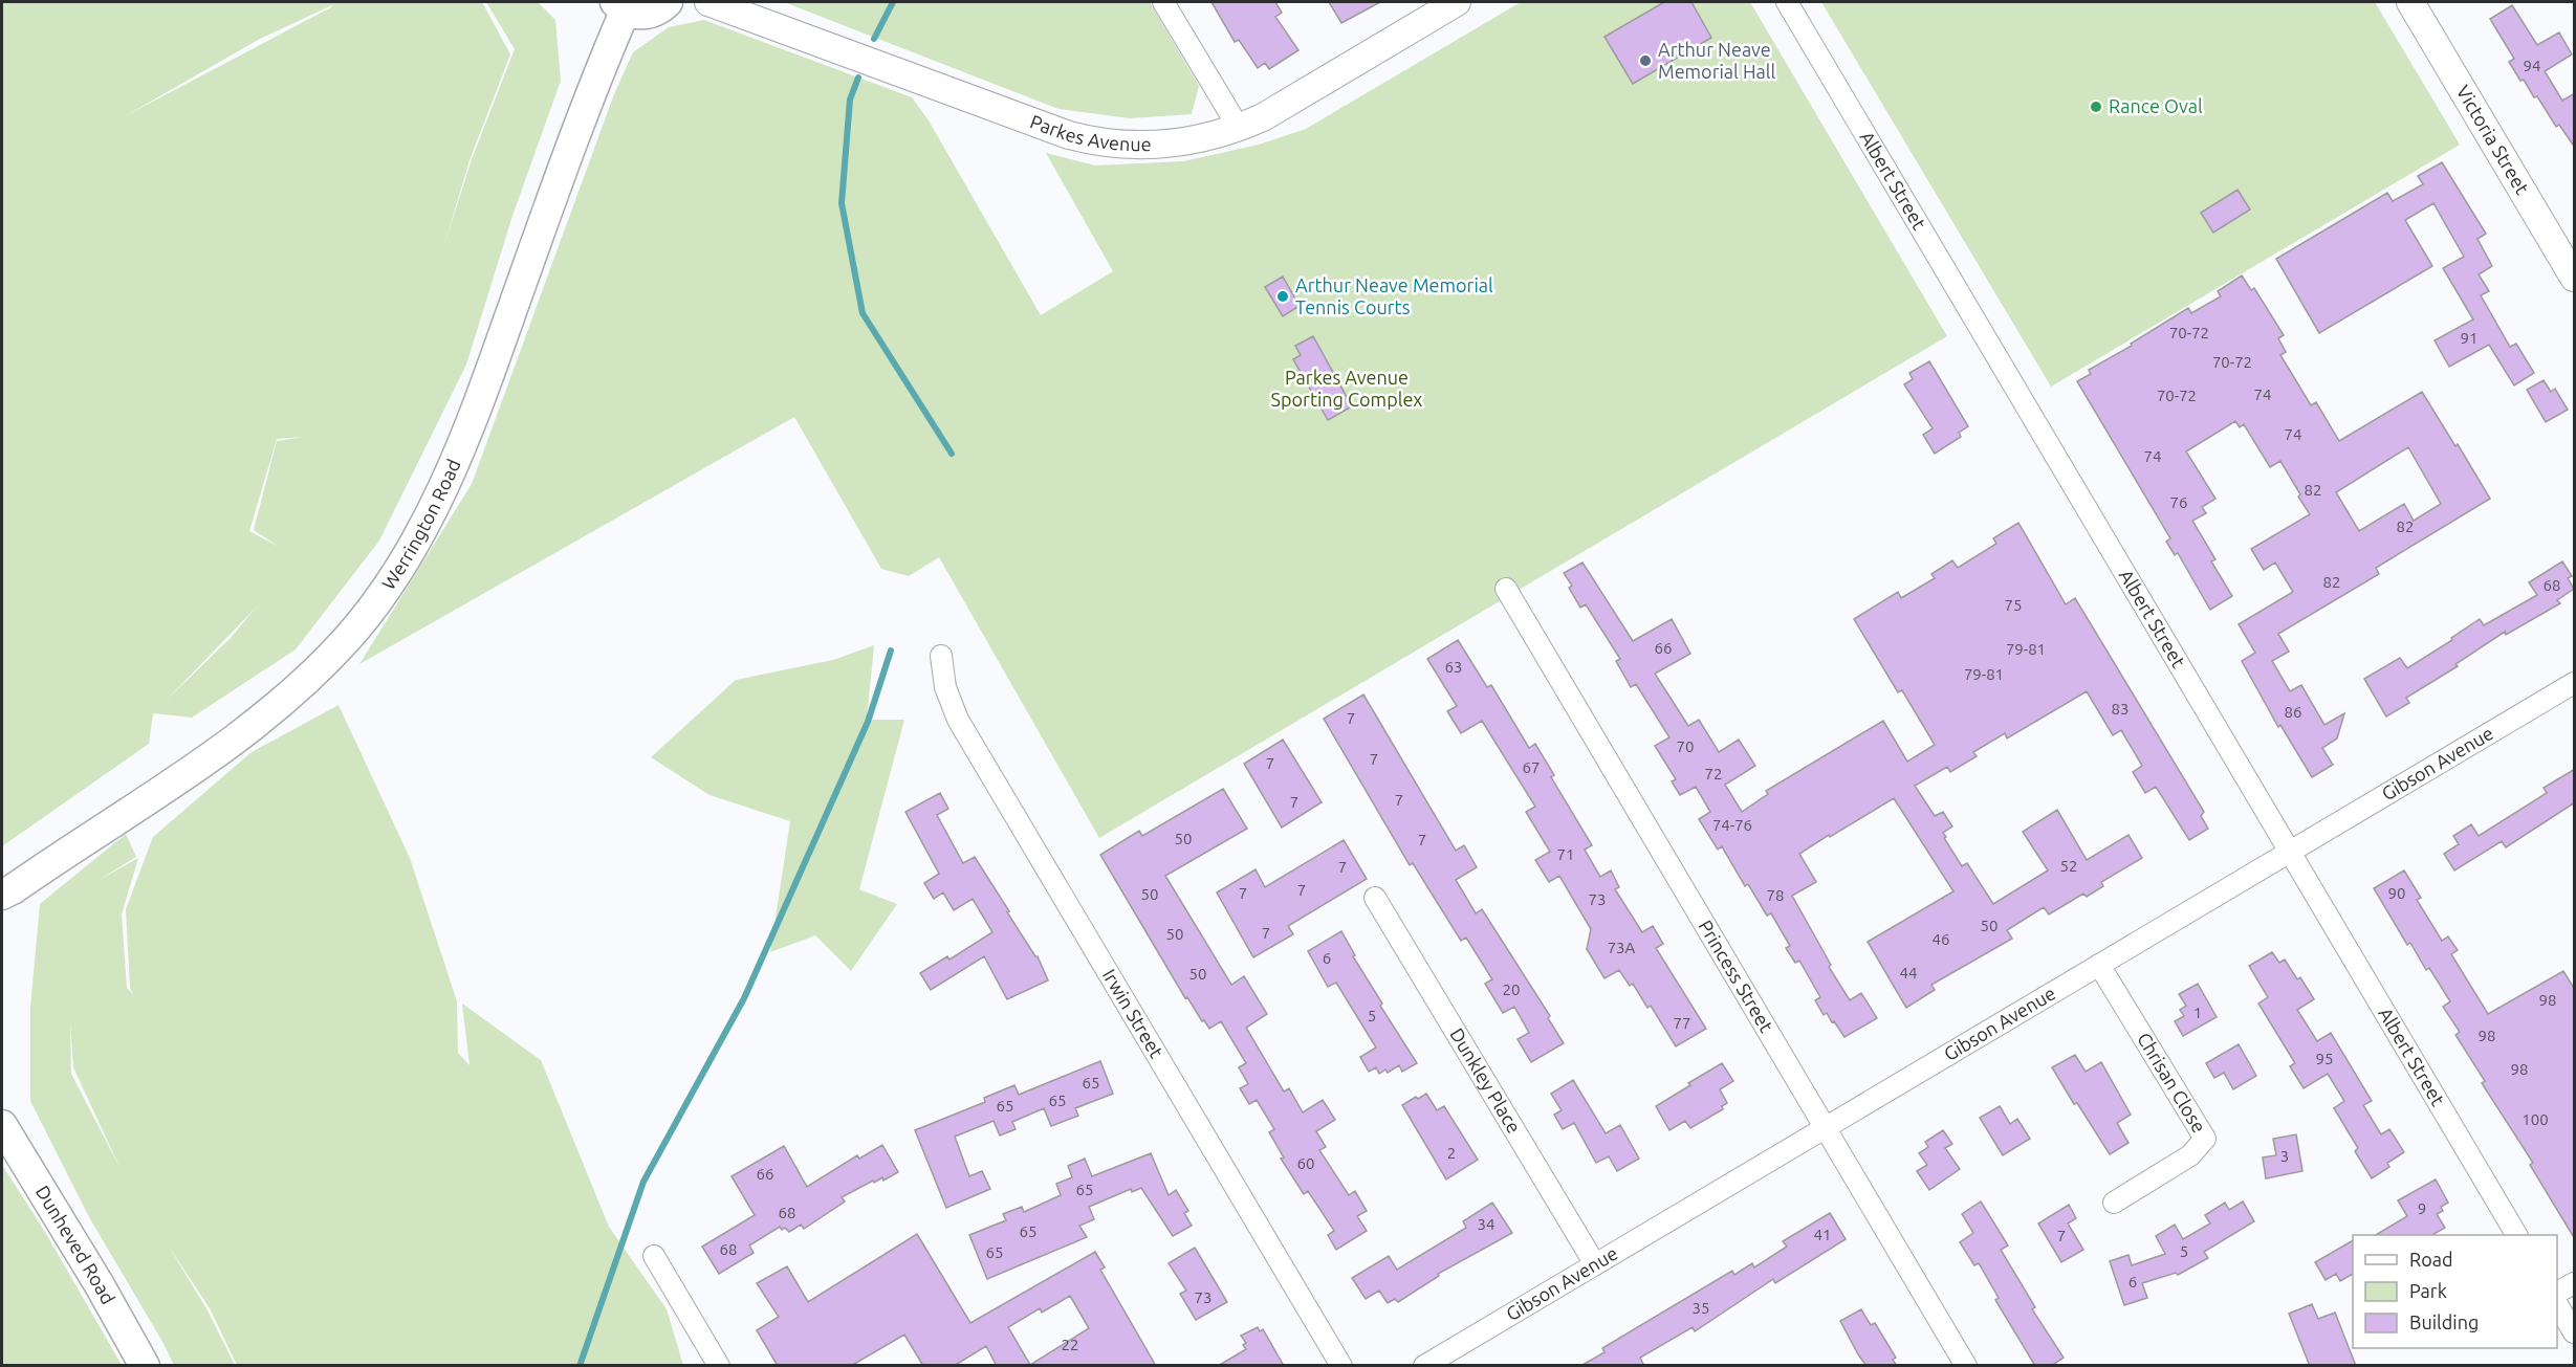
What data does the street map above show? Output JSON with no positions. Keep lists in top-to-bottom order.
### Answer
{
  "streets": {
    "main road": ["Werrington Road", "Dunheved Road"],
    "street": [
      "Parkes Avenue",
      "Victoria Street",
      "Albert Street",
      "Gibson Avenue",
      "Princess Street",
      "Irwin Street",
      "Dunkley Place",
      "Chrisan Close"
    ]
  },
  "crossings": [
    ["Albert Street", "Gibson Avenue"],
    ["Gibson Avenue", "Princess Street"],
    ["Gibson Avenue", "Dunkley Place"],
    ["Gibson Avenue", "Chrisan Close"]
  ],
  "parks": ["Parkes Avenue Sporting Complex"],
  "places": ["Arthur Neave Memorial Hall", "Rance Oval", "Arthur Neave Memorial Tennis Courts"],
  "house_numbers": [
    "94",
    "70-72",
    "91",
    "70-72",
    "74",
    "70-72",
    "74",
    "74",
    "82",
    "76",
    "82",
    "82",
    "68",
    "75",
    "66",
    "79-81",
    "63",
    "79-81",
    "83",
    "86",
    "7",
    "70",
    "7",
    "7",
    "67",
    "72",
    "7",
    "7",
    "74-76",
    "50",
    "7",
    "71",
    "52",
    "7",
    "7",
    "7",
    "90",
    "50",
    "78",
    "73",
    "50",
    "7",
    "50",
    "46",
    "73A",
    "6",
    "44",
    "50",
    "20",
    "98",
    "1",
    "5",
    "77",
    "98",
    "95",
    "98",
    "65",
    "65",
    "65",
    "100",
    "2",
    "3",
    "60",
    "66",
    "65",
    "9",
    "68",
    "34",
    "65",
    "41",
    "7",
    "68",
    "5",
    "65",
    "6",
    "73",
    "35",
    "22"
  ],
  "legend": ["Road", "Park", "Building"]
}
